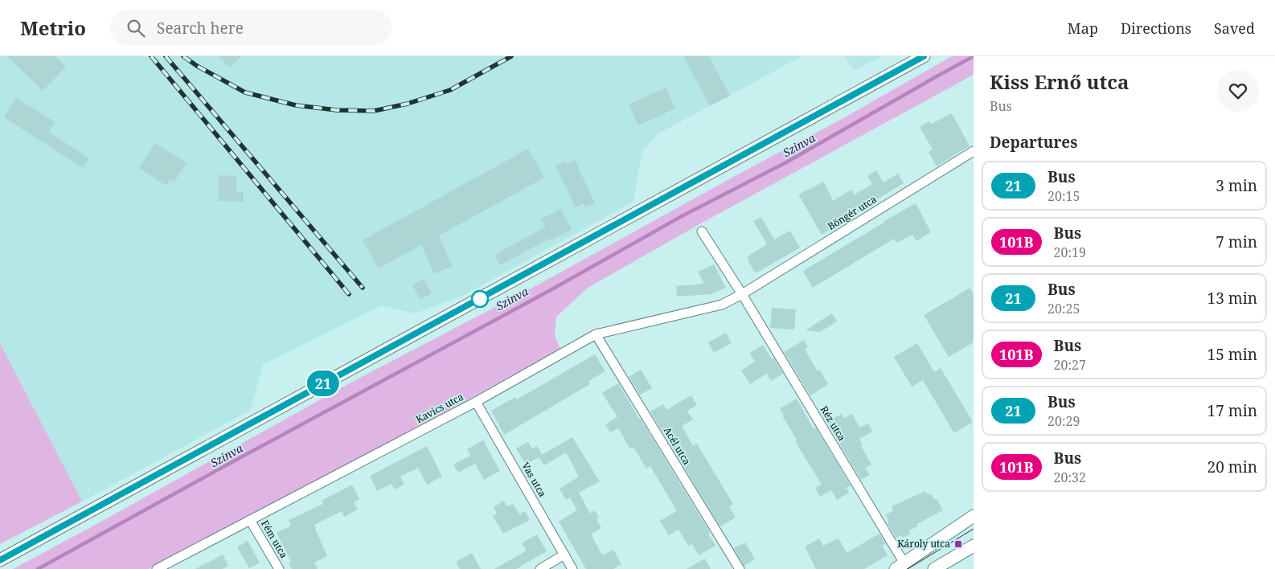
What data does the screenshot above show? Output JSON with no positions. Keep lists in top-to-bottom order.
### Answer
{
  "streets": {
    "street": [
      "Böngér utca",
      "Kavics utca",
      "Réz utca",
      "Acél utca",
      "Vas utca",
      "Fém utca"
    ]
  },
  "crossings": [
    ["Böngér utca", "Kavics utca"],
    ["Böngér utca", "Réz utca"],
    ["Kavics utca", "Réz utca"],
    ["Kavics utca", "Acél utca"],
    ["Kavics utca", "Vas utca"],
    ["Kavics utca", "Fém utca"]
  ],
  "water": ["Szinva"],
  "places": {
    "transit": ["Károly utca"]
  },
  "lines": ["bus line 21"],
  "page": {
    "header": "Metrio",
    "search": "Search here",
    "nav": ["Map", "Directions", "Saved"],
    "on_map": "21",
    "heading": [
      ["Kiss Ernő utca", "Bus"],
      "Departures"
    ],
    "list": [
      {
        "mark": "21",
        "name": "Bus",
        "note": "20:15",
        "value": "3 min"
      },
      {
        "mark": "101B",
        "name": "Bus",
        "note": "20:19",
        "value": "7 min"
      },
      {
        "mark": "21",
        "name": "Bus",
        "note": "20:25",
        "value": "13 min"
      },
      {
        "mark": "101B",
        "name": "Bus",
        "note": "20:27",
        "value": "15 min"
      },
      {
        "mark": "21",
        "name": "Bus",
        "note": "20:29",
        "value": "17 min"
      },
      {
        "mark": "101B",
        "name": "Bus",
        "note": "20:32",
        "value": "20 min"
      }
    ]
  }
}
